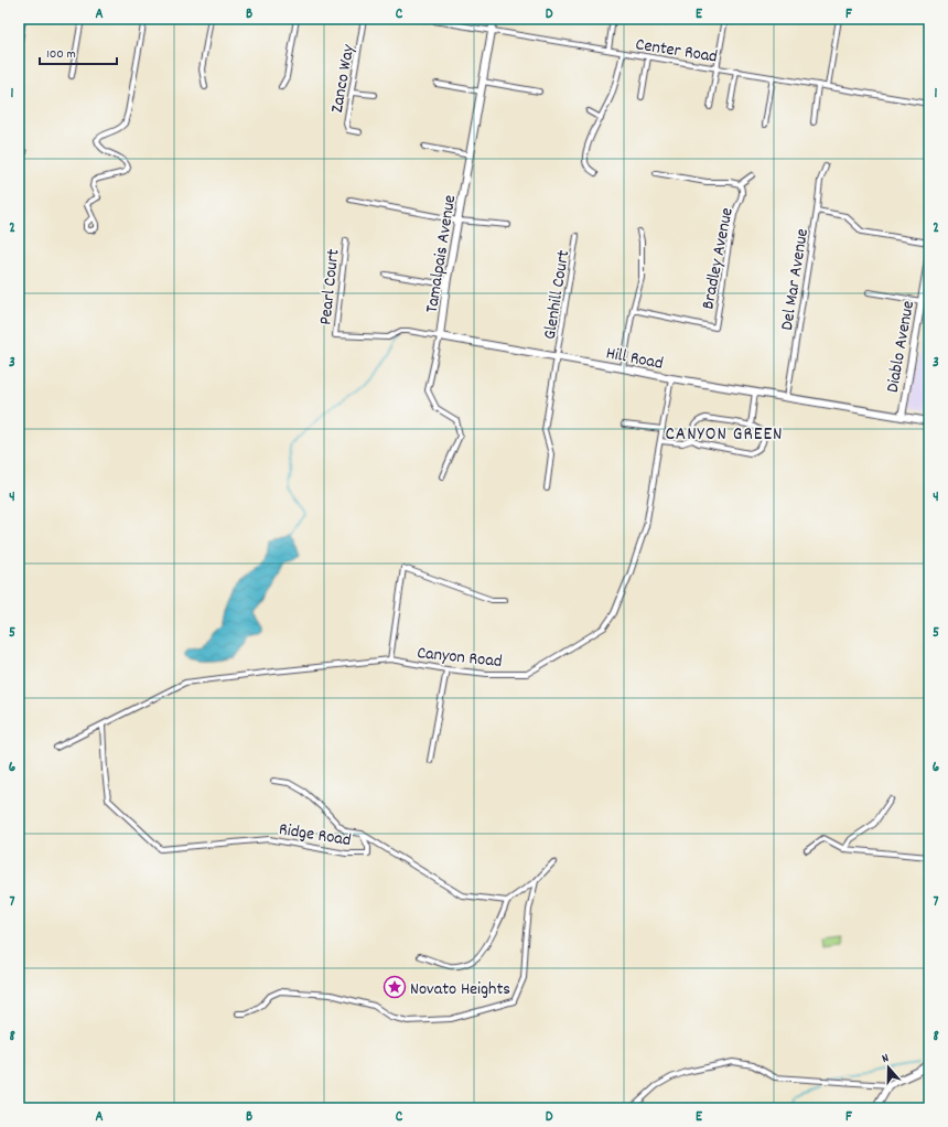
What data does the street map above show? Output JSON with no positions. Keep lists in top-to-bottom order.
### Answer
{
  "streets": {
    "street": [
      "Center Road",
      "Zanco Way",
      "Tamalpais Avenue",
      "Bradley Avenue",
      "Del Mar Avenue",
      "Pearl Court",
      "Glenhill Court",
      "Diablo Avenue",
      "Hill Road",
      "Canyon Road",
      "Ridge Road"
    ]
  },
  "crossings": [
    ["Center Road", "Tamalpais Avenue"],
    ["Tamalpais Avenue", "Hill Road"],
    ["Del Mar Avenue", "Hill Road"],
    ["Pearl Court", "Hill Road"],
    ["Glenhill Court", "Hill Road"],
    ["Diablo Avenue", "Hill Road"],
    ["Hill Road", "Canyon Road"],
    ["Canyon Road", "Ridge Road"]
  ],
  "districts": ["CANYON GREEN"],
  "places": {
    "place": ["Novato Heights"]
  },
  "scale_bar": "100 m",
  "north": "top",
  "grid": {
    "columns": [
      "A",
      "B",
      "C",
      "D",
      "E",
      "F"
    ],
    "rows": [
      "1",
      "2",
      "3",
      "4",
      "5",
      "6",
      "7",
      "8"
    ]
  }
}
